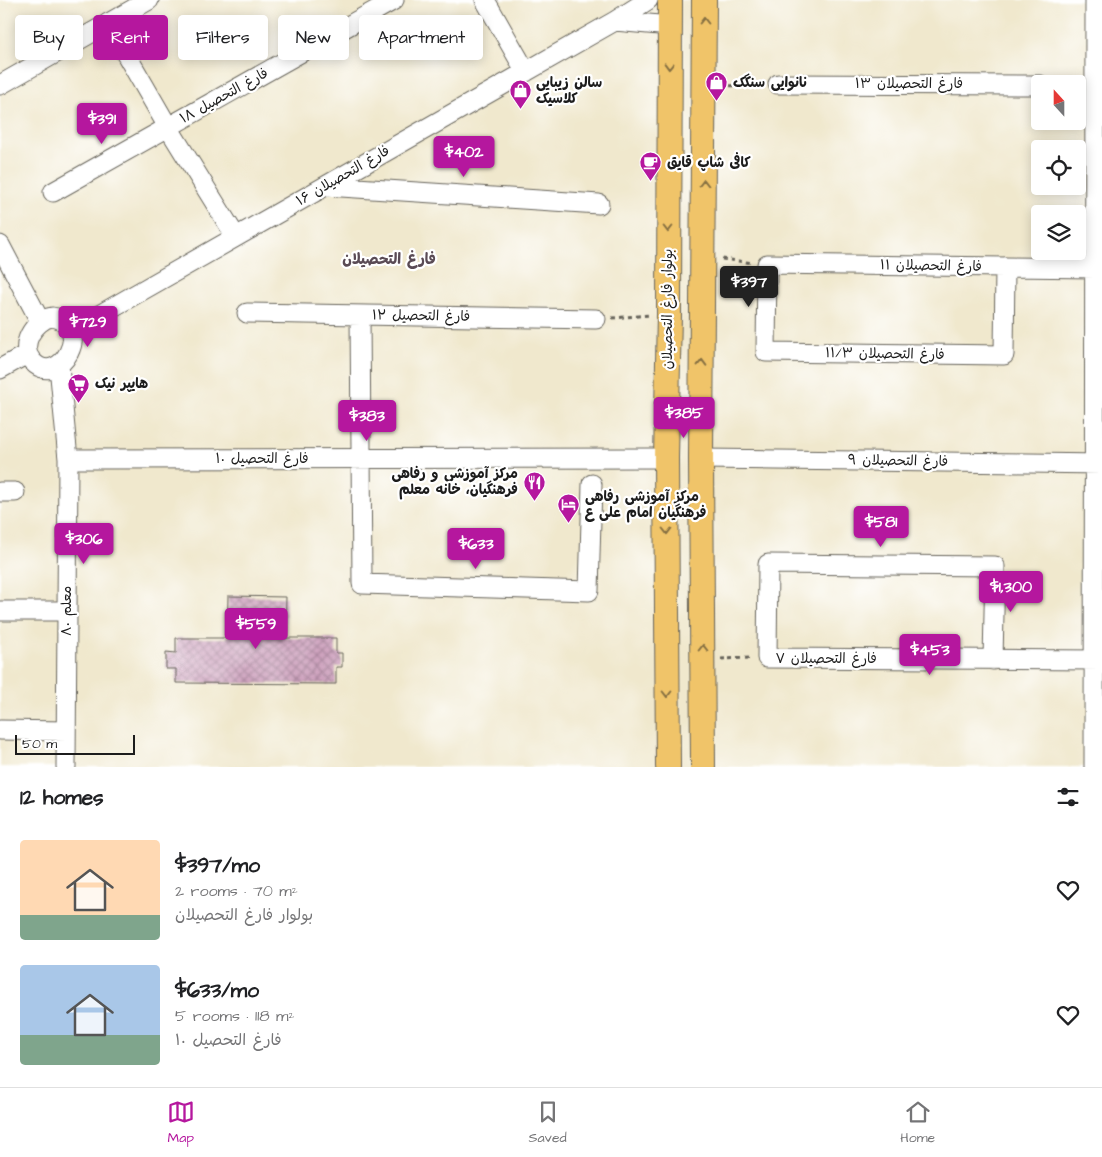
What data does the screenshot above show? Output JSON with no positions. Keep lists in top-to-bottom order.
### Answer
{
  "streets": {
    "main road": ["بولوار فارغ التحصیلان"],
    "street": [
      "فارغ التحصیلان ۱۳",
      "فارغ التحصیل ۱۸",
      "فارغ التحصیلان ۱۶",
      "فارغ التحصیلان ۱۱",
      "فارغ التحصیل ۱۲",
      "فارغ التحصیلان ۱۱/۳",
      "فارغ التحصیل ۱۰",
      "فارغ التحصیلان ۹",
      "معلم ۸۰",
      "فارغ التحصیلان ۷"
    ]
  },
  "crossings": [
    ["فارغ التحصیلان ۱۶", "معلم ۸۰"],
    ["فارغ التحصیلان ۱۱", "فارغ التحصیلان ۱۱/۳"],
    ["بولوار فارغ التحصیلان", "فارغ التحصیل ۱۰"],
    ["فارغ التحصیل ۱۰", "معلم ۸۰"]
  ],
  "districts": ["فارغ التحصیلان"],
  "places": {
    "shop": ["نانوایی سنگک", "سالن زیبایی کلاسیک"],
    "cafe": ["کافی شاپ قایق"],
    "supermarket": ["هایپر نیک"],
    "restaurant": ["مرکز آموزشی و رفاهی فرهنگیان، خانه معلم"],
    "hotel": ["مرکز آموزشی رفاهی فرهنگیان امام علی ع"]
  },
  "scale_bar": "50 m",
  "north": "top",
  "page": {
    "chip": [
      "Buy",
      "Rent",
      "Filters",
      "New",
      "Apartment"
    ],
    "price": [
      "$391",
      "$402",
      "$397",
      "$729",
      "$385",
      "$383",
      "$581",
      "$306",
      "$633",
      "$1,300",
      "$559",
      "$453"
    ],
    "scale": "50 m",
    "heading": "12 homes",
    "list": [
      {
        "name": "$397/mo",
        "note": "2 rooms · 70 m² · بولوار فارغ التحصیلان"
      },
      {
        "name": "$633/mo",
        "note": "5 rooms · 118 m² · فارغ التحصیل ۱۰"
      }
    ],
    "tabs": ["Map", "Saved", "Home"]
  }
}
